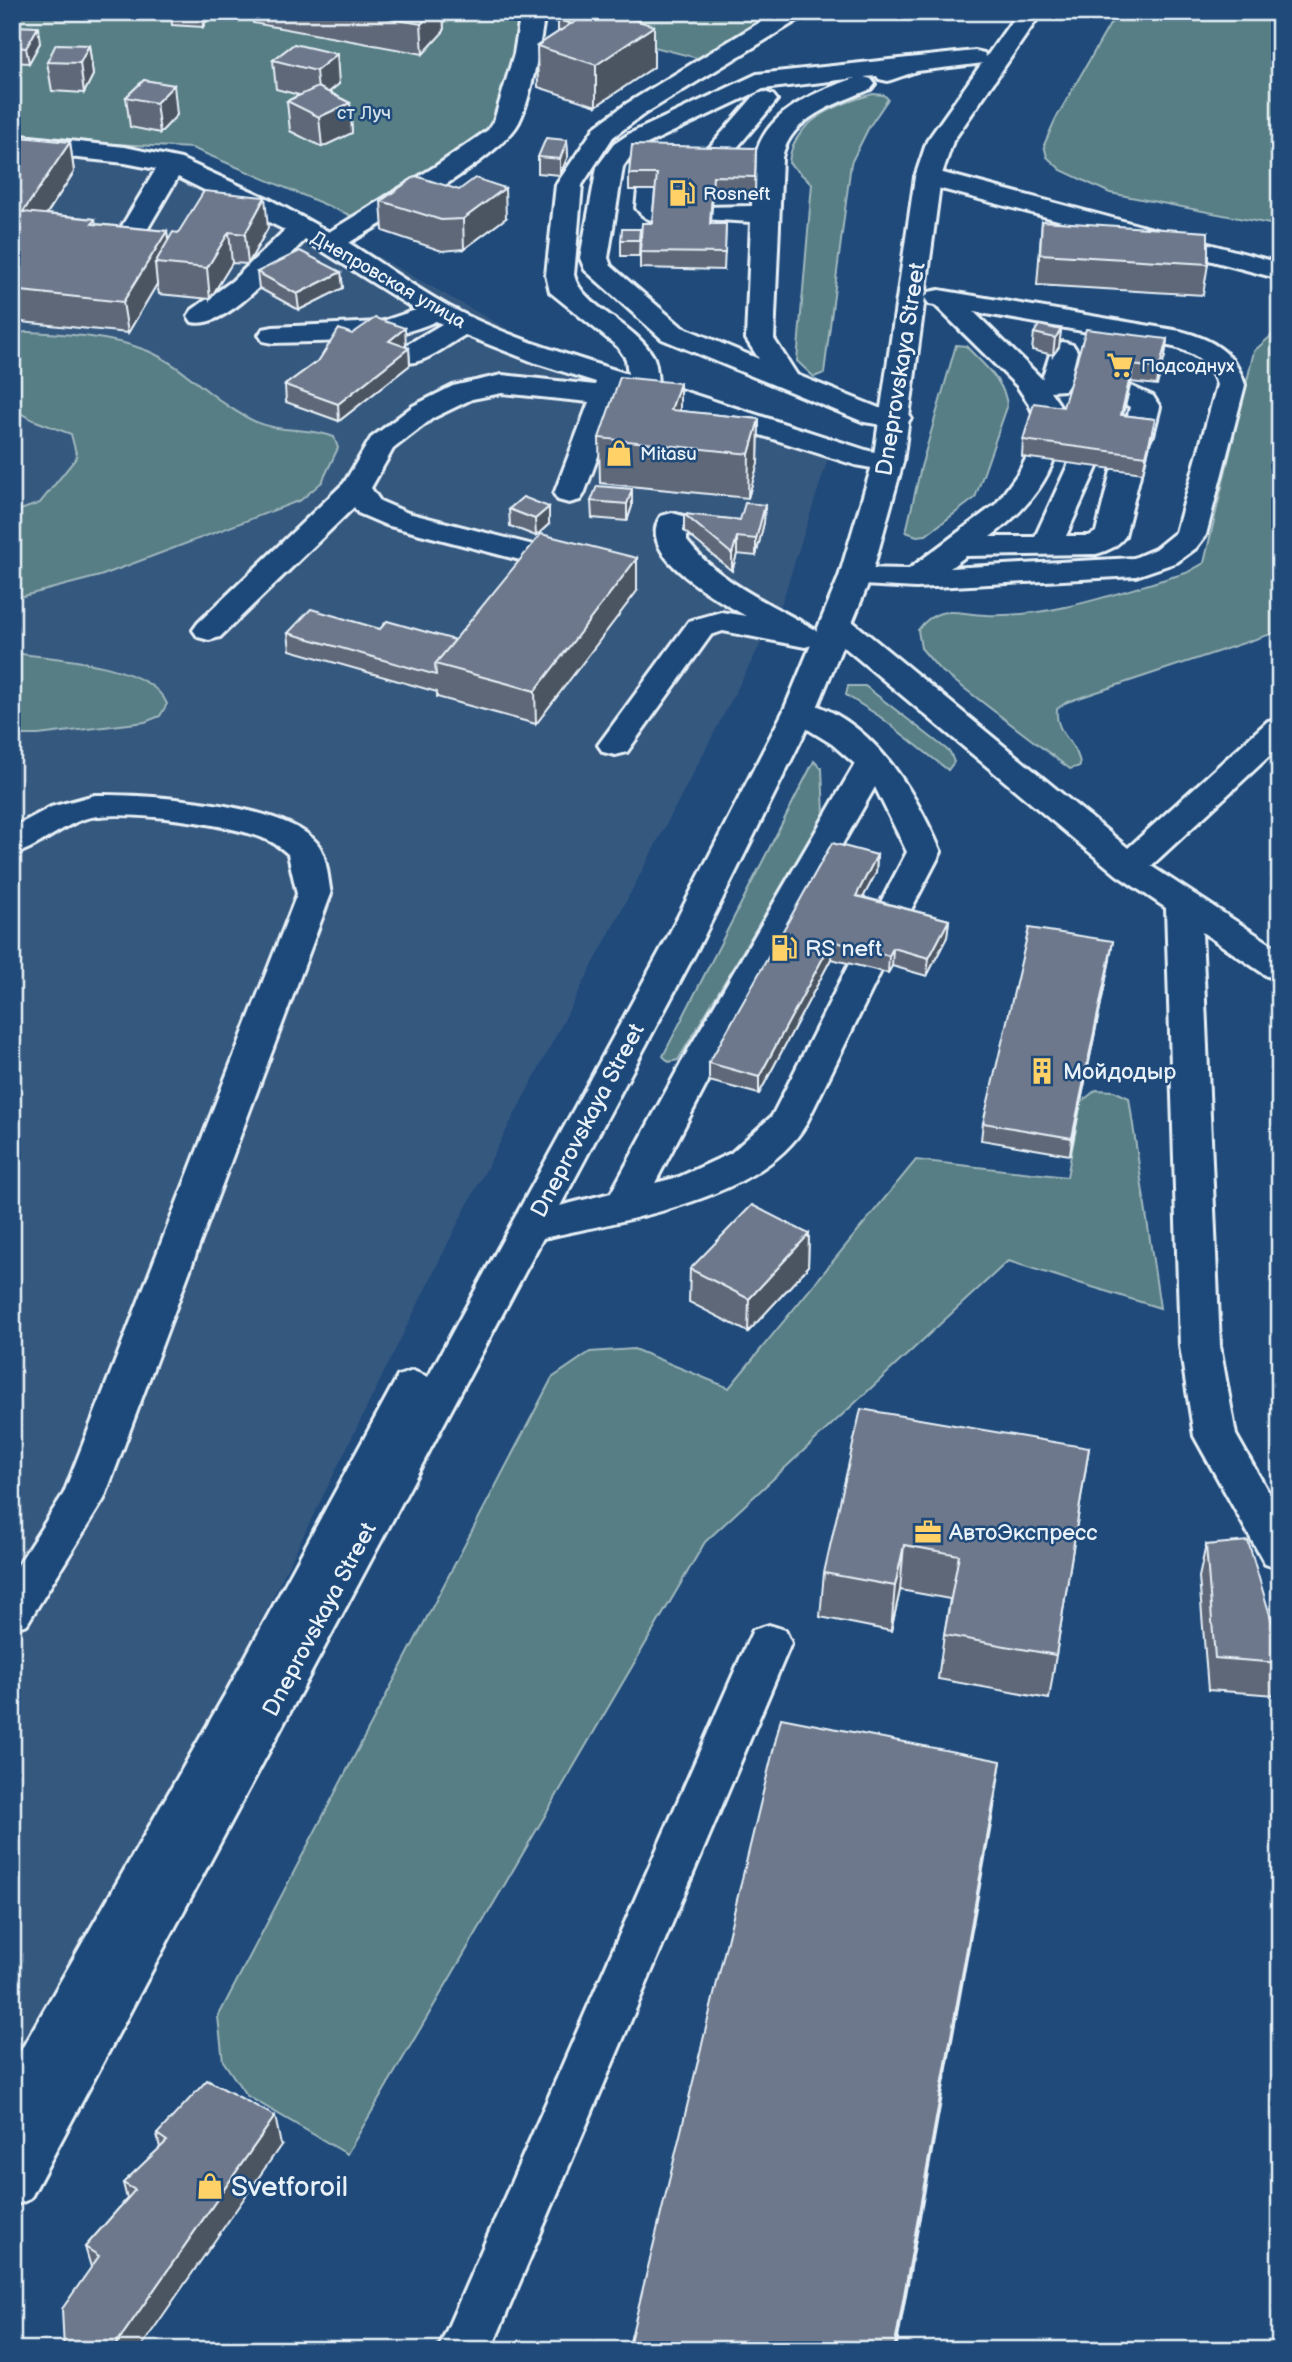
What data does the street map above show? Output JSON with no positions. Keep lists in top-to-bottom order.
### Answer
{
  "streets": {
    "main road": ["Днепровская улица", "Dneprovskaya Street"]
  },
  "crossings": [
    ["Днепровская улица", "Dneprovskaya Street"]
  ],
  "parks": ["ст Луч"],
  "places": {
    "fuel station": ["Rosneft", "RS neft"],
    "supermarket": ["Подсоднух"],
    "shop": ["Mitasu", "Svetforoil"],
    "building": ["Мойдодыр"],
    "office": ["АвтоЭкспресс"]
  }
}
